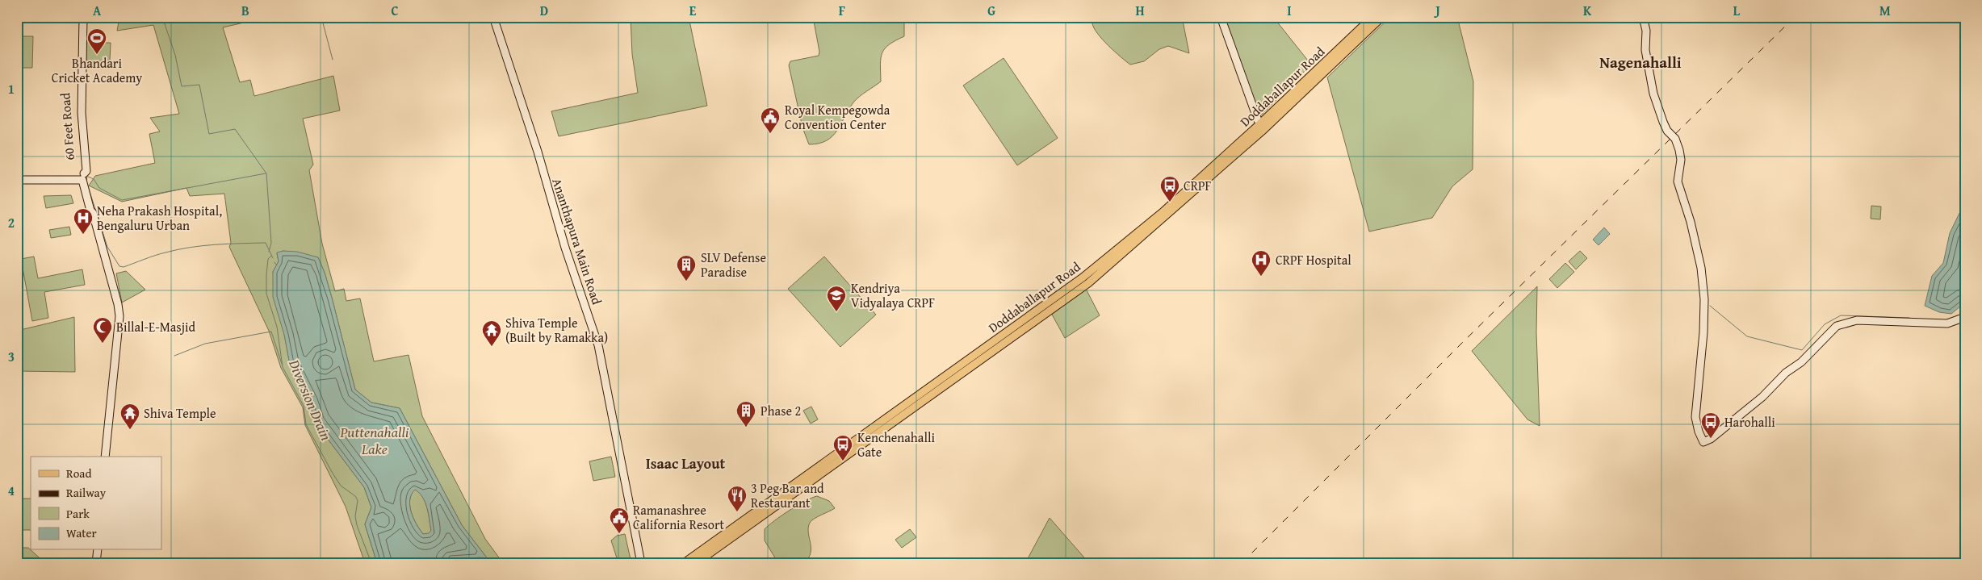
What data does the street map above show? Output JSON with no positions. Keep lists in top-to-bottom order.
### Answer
{
  "streets": {
    "main road": ["Doddaballapur Road"],
    "street": ["60 Feet Road", "Ananthapura Main Road"]
  },
  "districts": ["Nagenahalli", "Isaac Layout"],
  "water": ["Diversion Drain", "Puttenahalli Lake"],
  "places": {
    "sports": ["Bhandari Cricket Academy"],
    "public building": ["Royal Kempegowda Convention Center", "Ramanashree California Resort"],
    "bus stop": ["CRPF", "Harohalli", "Kenchenahalli Gate"],
    "hospital": ["Neha Prakash Hospital, Bengaluru Urban", "CRPF Hospital"],
    "building": ["SLV Defense Paradise", "Phase 2"],
    "school or university": ["Kendriya Vidyalaya CRPF"],
    "mosque": ["Billal-E-Masjid"],
    "temple": ["Shiva Temple (Built by Ramakka)", "Shiva Temple"],
    "restaurant": ["3 Peg Bar and Restaurant"]
  },
  "legend": [
    "Road",
    "Railway",
    "Park",
    "Water"
  ],
  "grid": {
    "columns": [
      "A",
      "B",
      "C",
      "D",
      "E",
      "F",
      "G",
      "H",
      "I",
      "J",
      "K",
      "L",
      "M"
    ],
    "rows": [
      "1",
      "2",
      "3",
      "4"
    ]
  }
}
